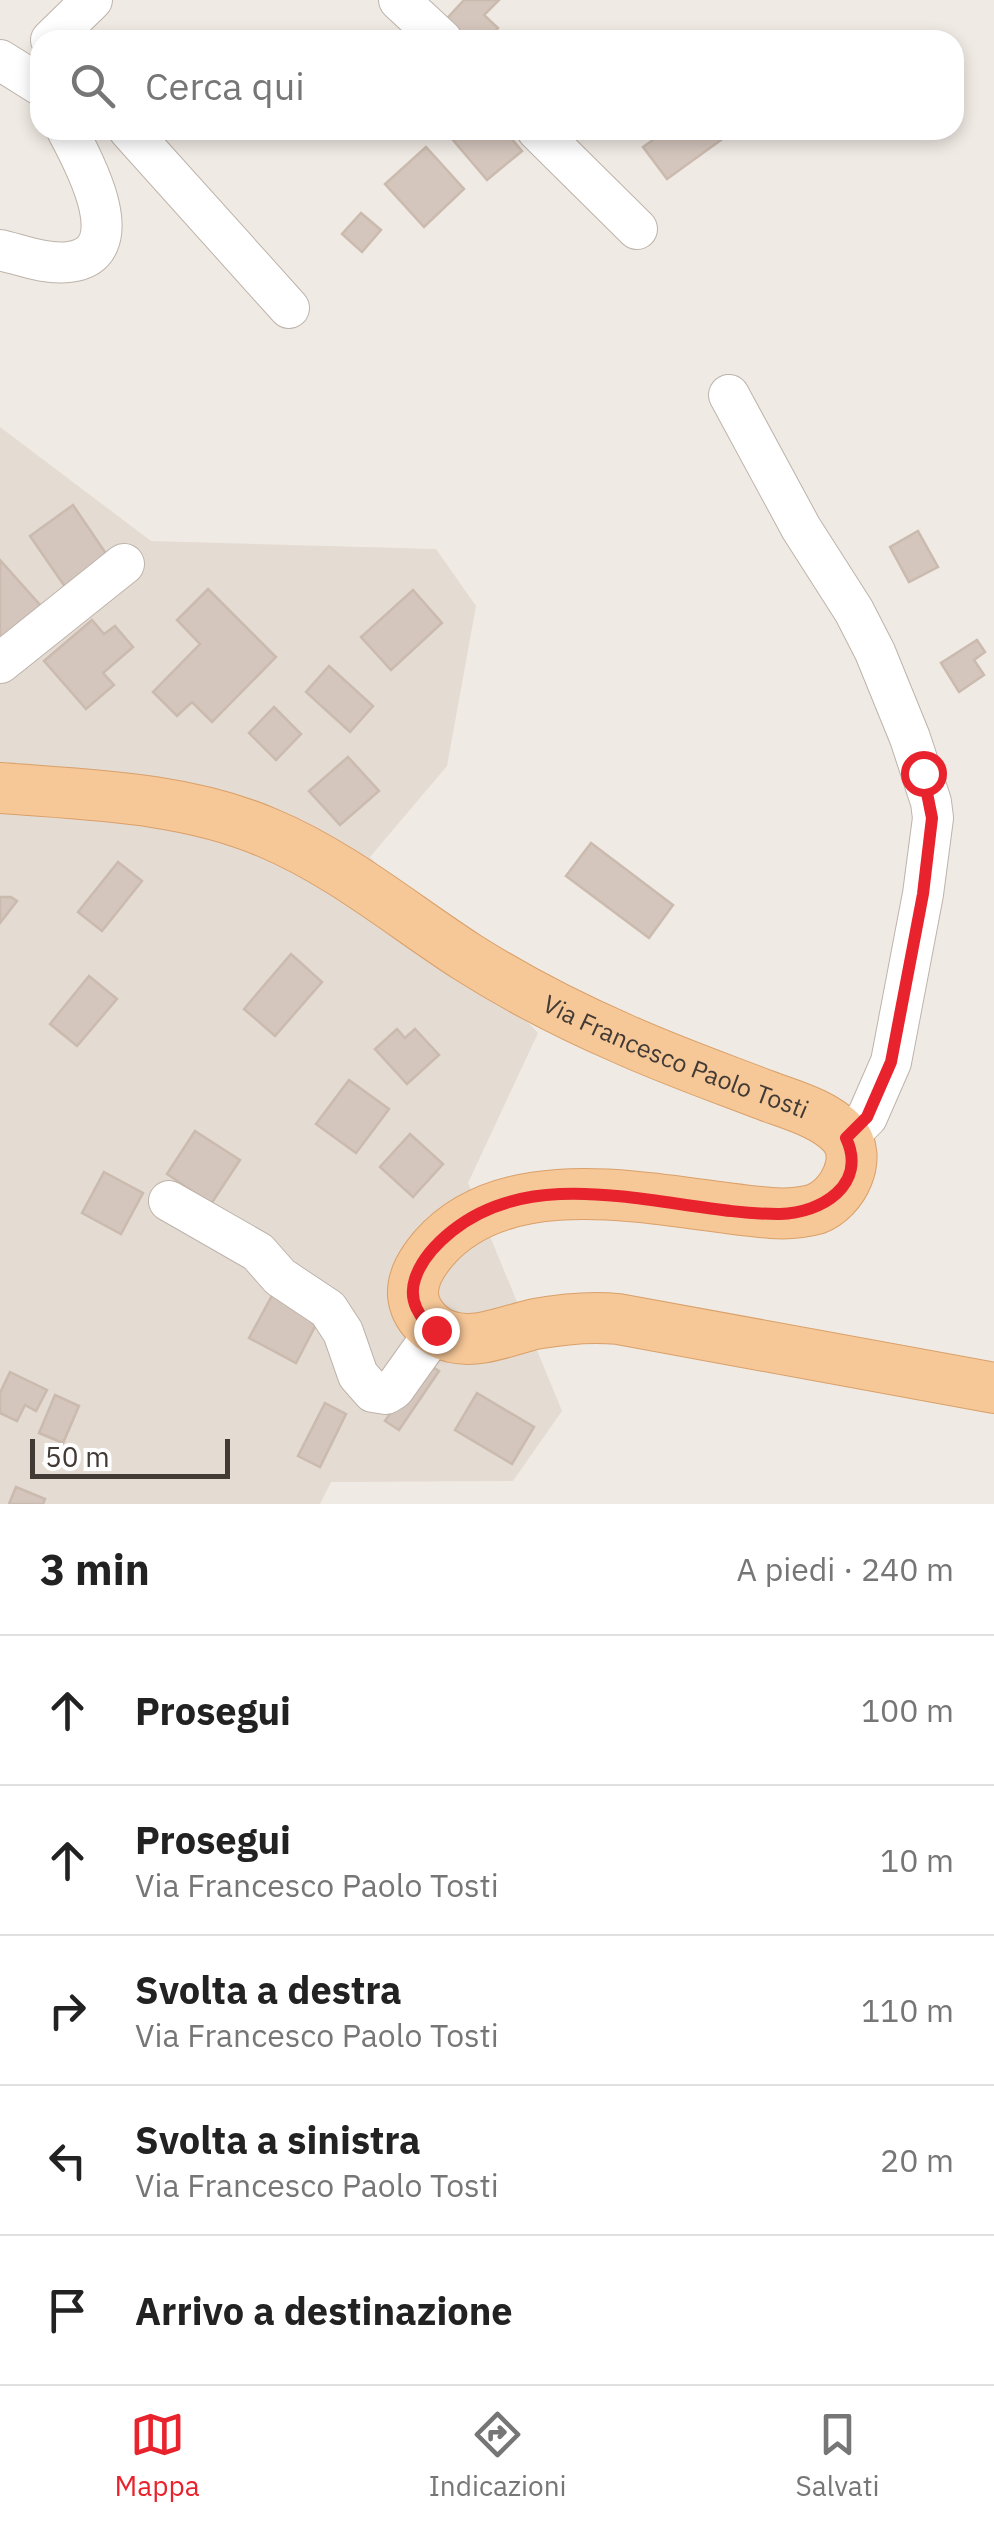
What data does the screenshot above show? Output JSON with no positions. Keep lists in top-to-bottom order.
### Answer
{
  "streets": {
    "main road": ["Via Francesco Paolo Tosti"]
  },
  "scale_bar": "50 m",
  "page": {
    "search": "Cerca qui",
    "scale": "50 m",
    "heading": ["3 min", "A piedi · 240 m"],
    "list": [
      ["Prosegui", "100 m"],
      ["Prosegui", "Via Francesco Paolo Tosti", "10 m"],
      ["Svolta a destra", "Via Francesco Paolo Tosti", "110 m"],
      ["Svolta a sinistra", "Via Francesco Paolo Tosti", "20 m"],
      "Arrivo a destinazione"
    ],
    "nav": ["Mappa", "Indicazioni", "Salvati"]
  }
}
